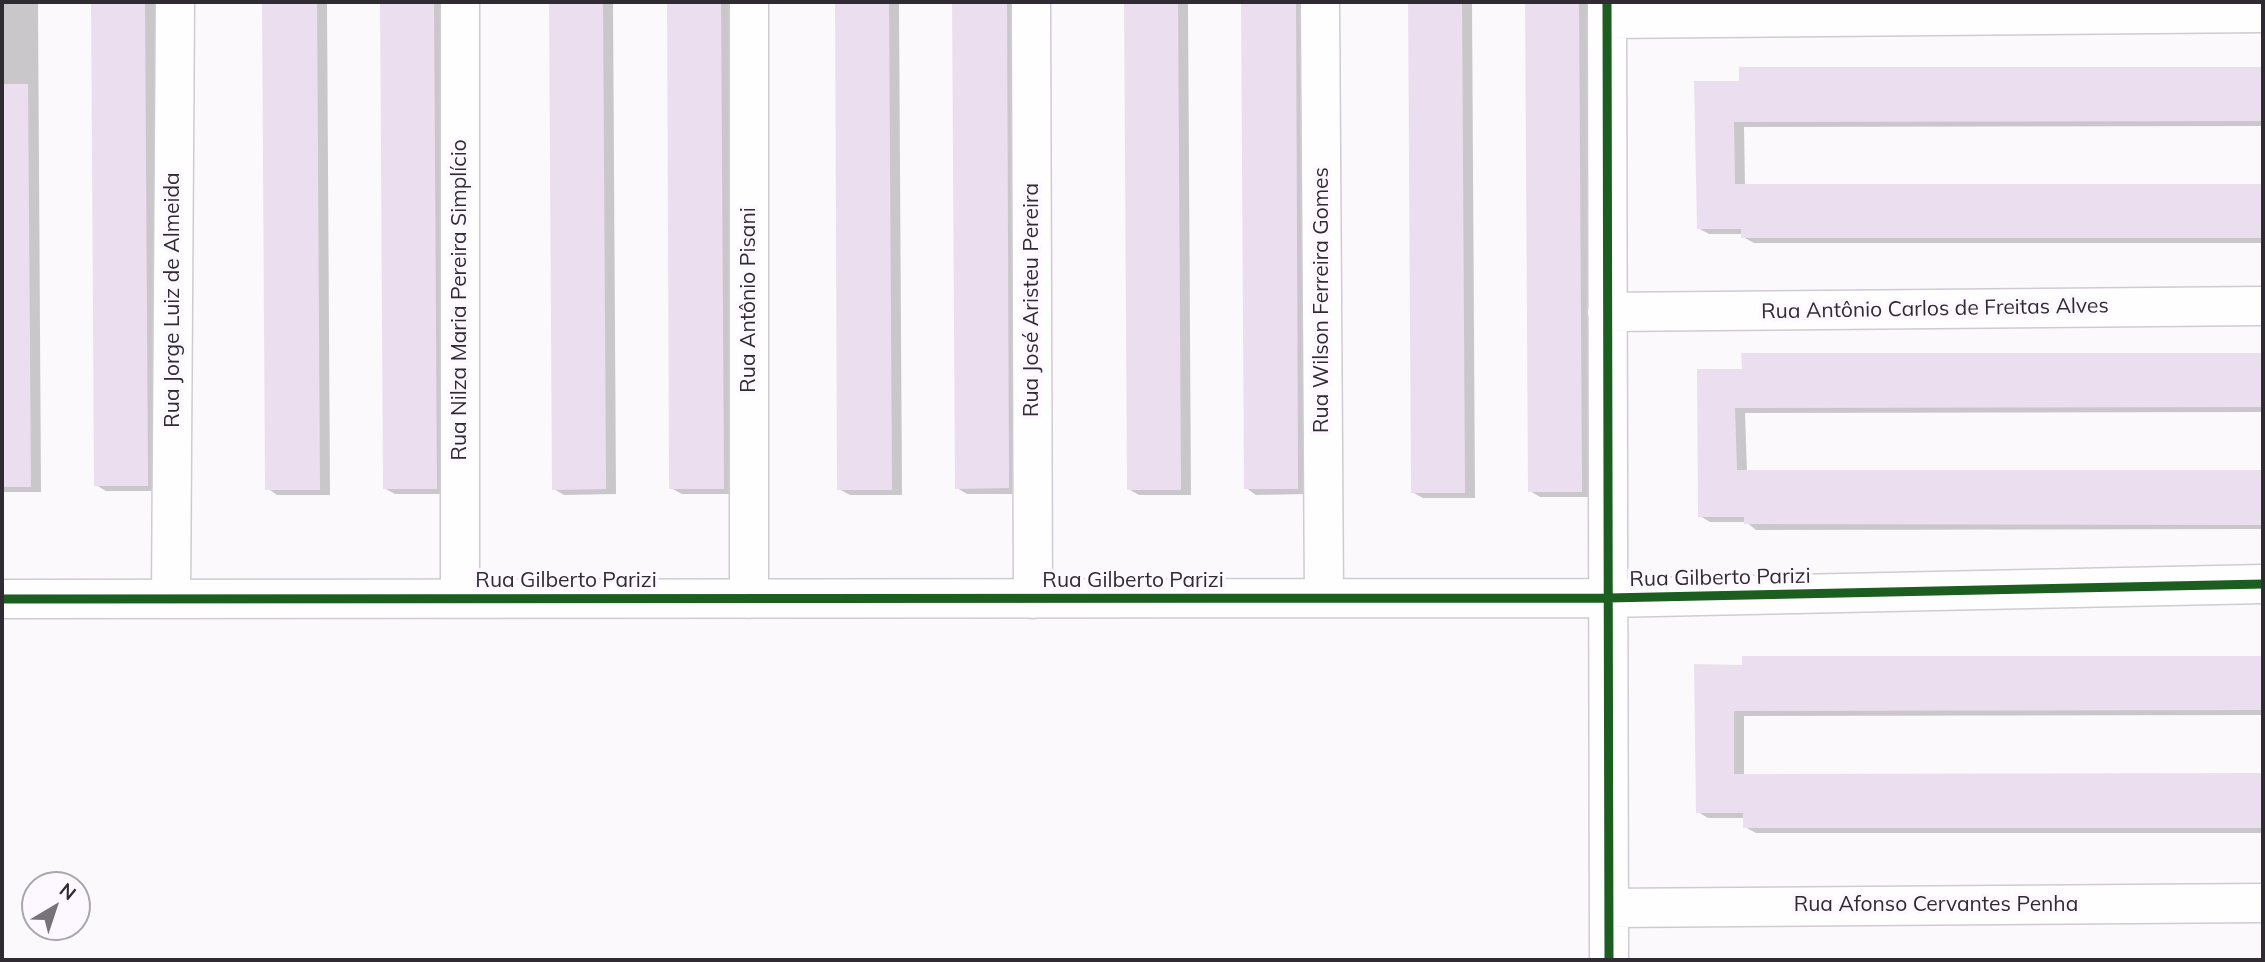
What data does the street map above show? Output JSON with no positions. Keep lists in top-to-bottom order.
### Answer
{
  "streets": {
    "street": [
      "Rua Jorge Luiz de Almeida",
      "Rua Nilza Maria Pereira Simplício",
      "Rua Antônio Pisani",
      "Rua José Aristeu Pereira",
      "Rua Wilson Ferreira Gomes",
      "Rua Antônio Carlos de Freitas Alves",
      "Rua Gilberto Parizi",
      "Rua Afonso Cervantes Penha"
    ]
  },
  "crossings": [
    ["Rua Jorge Luiz de Almeida", "Rua Gilberto Parizi"],
    ["Rua Nilza Maria Pereira Simplício", "Rua Gilberto Parizi"],
    ["Rua Antônio Pisani", "Rua Gilberto Parizi"],
    ["Rua José Aristeu Pereira", "Rua Gilberto Parizi"],
    ["Rua Wilson Ferreira Gomes", "Rua Gilberto Parizi"]
  ],
  "north": "top right"
}
